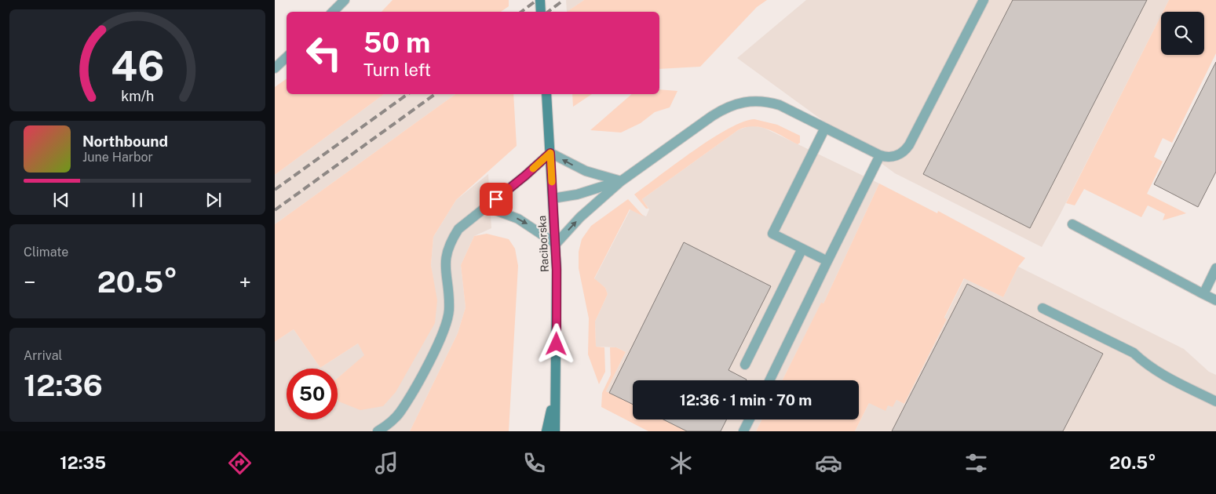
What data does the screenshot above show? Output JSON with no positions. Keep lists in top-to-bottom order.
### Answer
{
  "streets": {
    "main road": ["Raciborska"]
  },
  "page": {
    "turn": ["50 m", "Turn left"],
    "song": ["Northbound", "June Harbor"],
    "tile": [
      "Climate",
      ["Arrival", "12:36"]
    ],
    "heat": ["−", "20.5°", "+"],
    "limit": "50",
    "trip": "12:36 · 1 min · 70 m",
    "tabs": ["12:35", "20.5°"],
    "gauge": ["46", "km/h"]
  }
}
